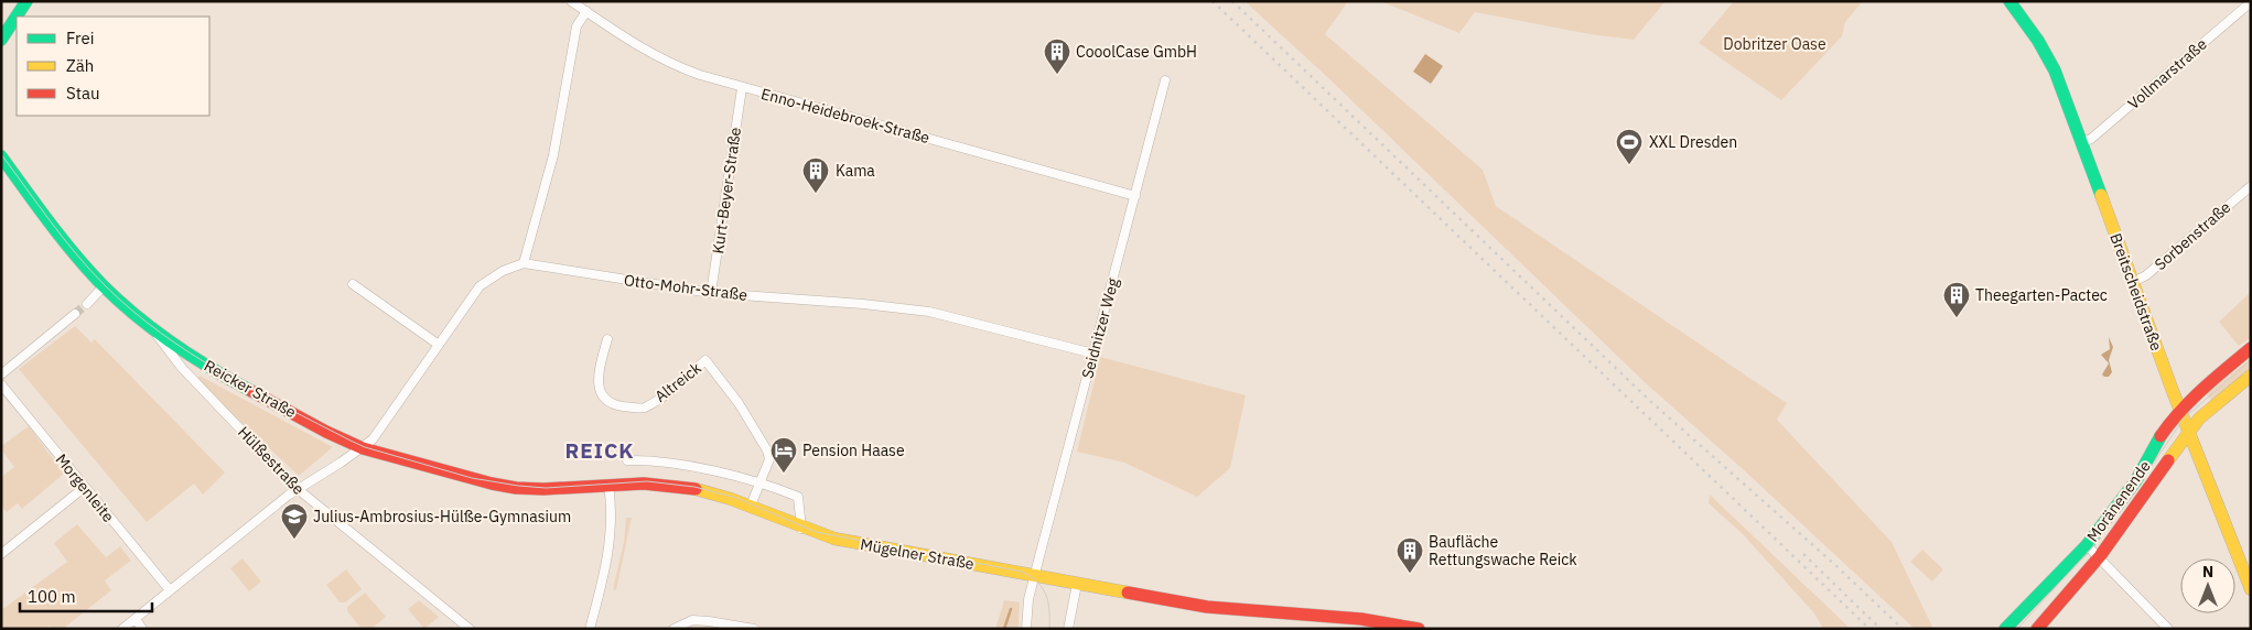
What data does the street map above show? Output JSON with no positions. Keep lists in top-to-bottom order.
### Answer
{
  "streets": {
    "street": [
      "Vollmarstraße",
      "Enno-Heidebroek-Straße",
      "Kurt-Beyer-Straße",
      "Sorbenstraße",
      "Otto-Mohr-Straße",
      "Breitscheidstraße",
      "Seidnitzer Weg",
      "Altreick",
      "Reicker Straße",
      "Hülßestraße",
      "Morgenleite",
      "Moränenende",
      "Mügelner Straße"
    ]
  },
  "crossings": [
    ["Vollmarstraße", "Breitscheidstraße"],
    ["Enno-Heidebroek-Straße", "Kurt-Beyer-Straße"],
    ["Enno-Heidebroek-Straße", "Seidnitzer Weg"],
    ["Kurt-Beyer-Straße", "Otto-Mohr-Straße"],
    ["Sorbenstraße", "Breitscheidstraße"],
    ["Otto-Mohr-Straße", "Seidnitzer Weg"],
    ["Breitscheidstraße", "Moränenende"],
    ["Seidnitzer Weg", "Mügelner Straße"],
    ["Reicker Straße", "Hülßestraße"]
  ],
  "districts": ["REICK"],
  "parks": ["Dobritzer Oase"],
  "places": {
    "building": [
      "CooolCase GmbH",
      "Kama",
      "Theegarten-Pactec",
      "Baufläche Rettungswache Reick"
    ],
    "sports": ["XXL Dresden"],
    "hotel": ["Pension Haase"],
    "school or university": ["Julius-Ambrosius-Hülße-Gymnasium"]
  },
  "legend": ["Frei", "Zäh", "Stau"],
  "scale_bar": "100 m",
  "north": "top"
}
